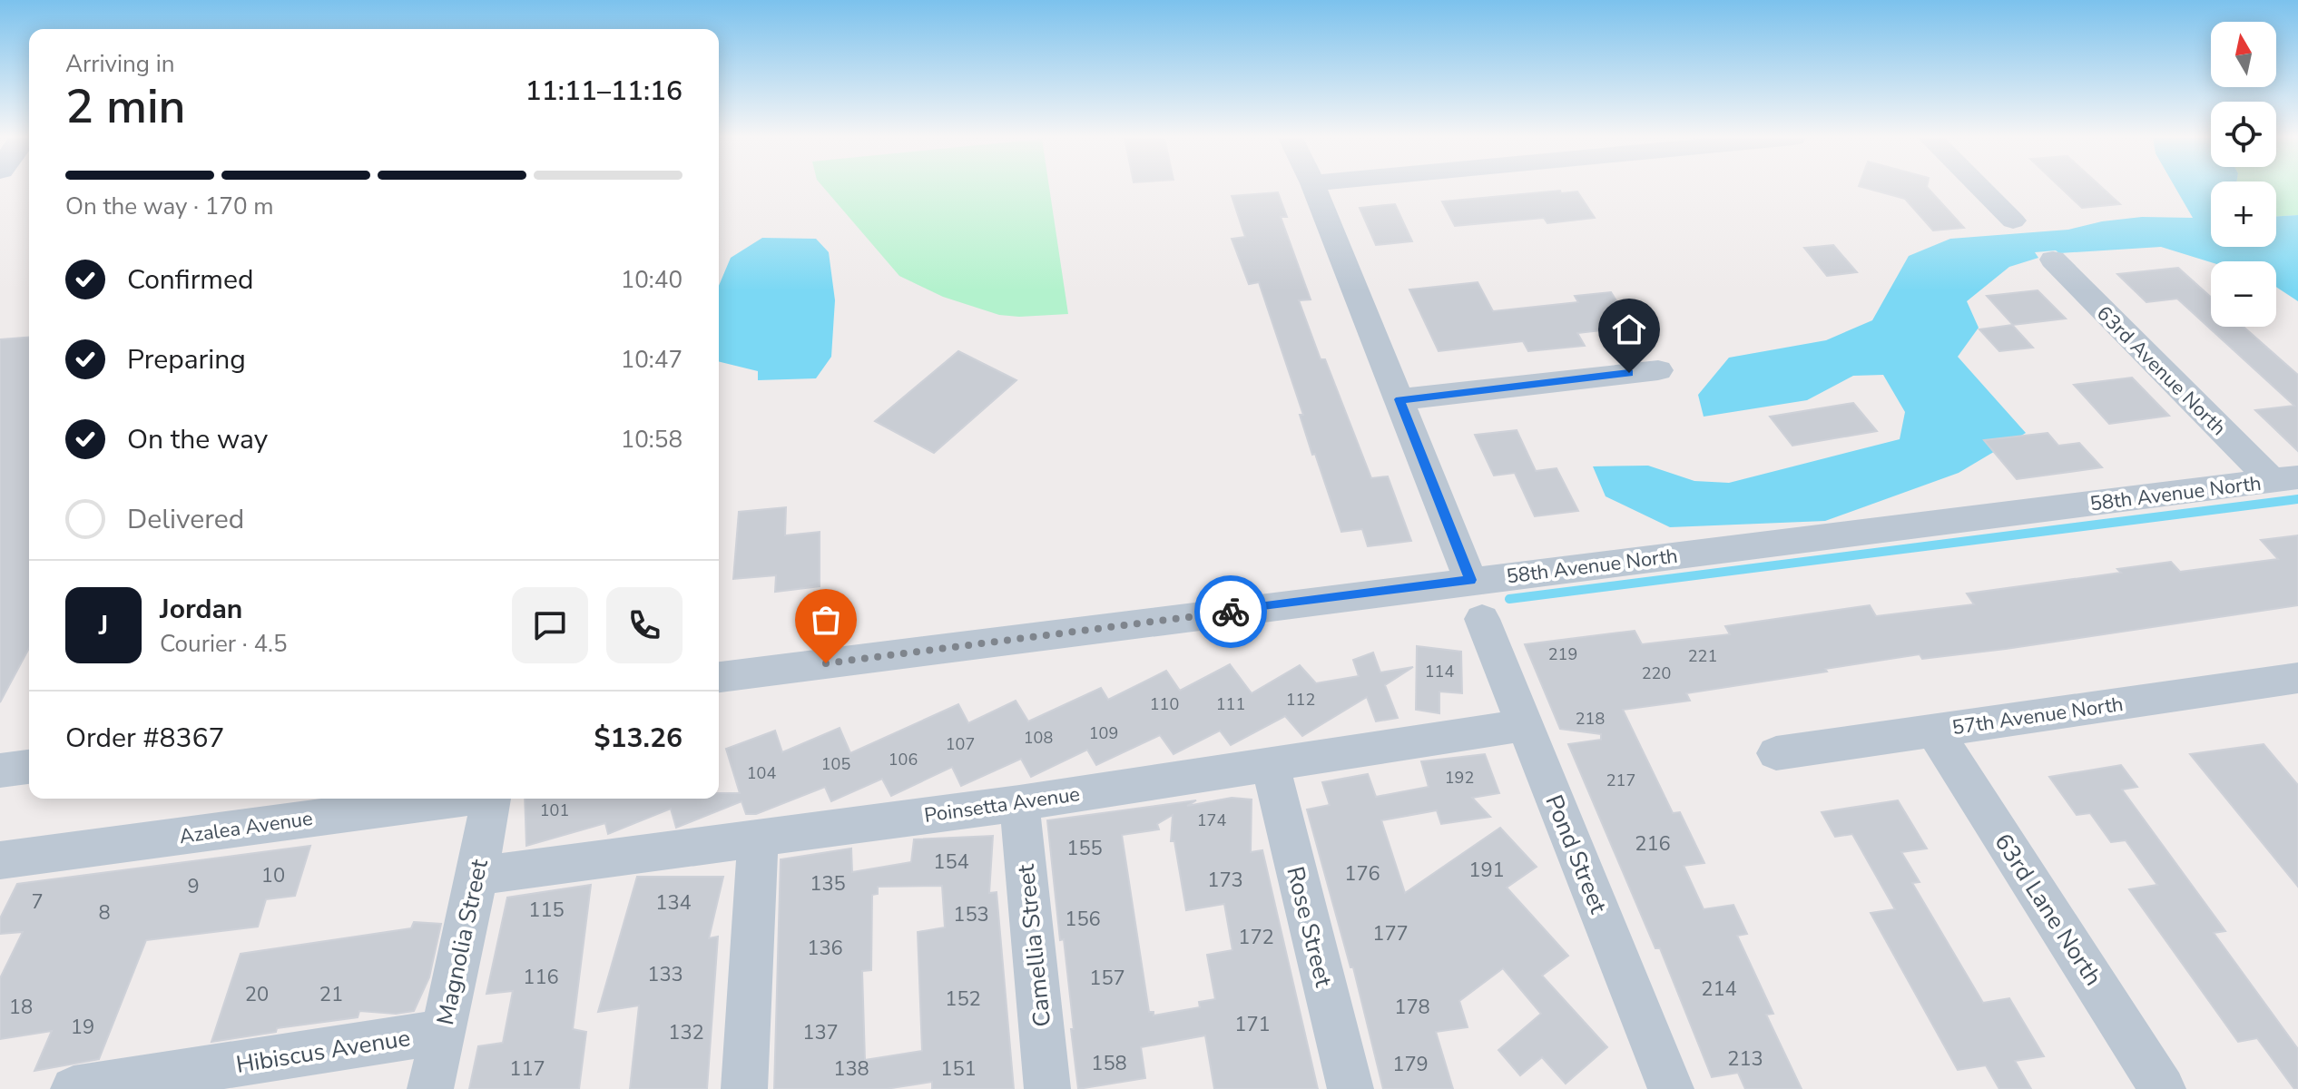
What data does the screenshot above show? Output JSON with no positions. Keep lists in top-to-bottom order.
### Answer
{
  "streets": {
    "street": [
      "63rd Avenue North",
      "58th Avenue North",
      "57th Avenue North",
      "Poinsetta Avenue",
      "Azalea Avenue",
      "Pond Street",
      "63rd Lane North",
      "Rose Street",
      "Magnolia Street",
      "Camellia Street",
      "Hibiscus Avenue"
    ]
  },
  "crossings": [
    ["63rd Avenue North", "58th Avenue North"],
    ["57th Avenue North", "63rd Lane North"],
    ["Poinsetta Avenue", "Pond Street"],
    ["Poinsetta Avenue", "Rose Street"],
    ["Poinsetta Avenue", "Magnolia Street"],
    ["Poinsetta Avenue", "Camellia Street"],
    ["Magnolia Street", "Hibiscus Avenue"]
  ],
  "house_numbers": [
    "219",
    "221",
    "114",
    "220",
    "112",
    "110",
    "111",
    "218",
    "109",
    "108",
    "107",
    "106",
    "105",
    "104",
    "192",
    "217",
    "101",
    "174",
    "216",
    "155",
    "154",
    "191",
    "176",
    "10",
    "173",
    "135",
    "9",
    "7",
    "134",
    "115",
    "8",
    "153",
    "156",
    "177",
    "172",
    "136",
    "133",
    "116",
    "157",
    "214",
    "20",
    "21",
    "152",
    "18",
    "178",
    "171",
    "19",
    "132",
    "137",
    "213",
    "158",
    "179",
    "117",
    "138",
    "151"
  ],
  "north": "top",
  "page": {
    "map_buttons": ["+", "−"],
    "heading": ["2 min", "Arriving in", "11:11–11:16"],
    "panel": [
      "Jordan",
      "Courier · 4.5",
      "Order #8367",
      "$13.26"
    ],
    "bar": "On the way · 170 m",
    "list": [
      ["Confirmed", "10:40"],
      ["Preparing", "10:47"],
      ["On the way", "10:58"],
      "Delivered"
    ],
    "round": "J"
  }
}
